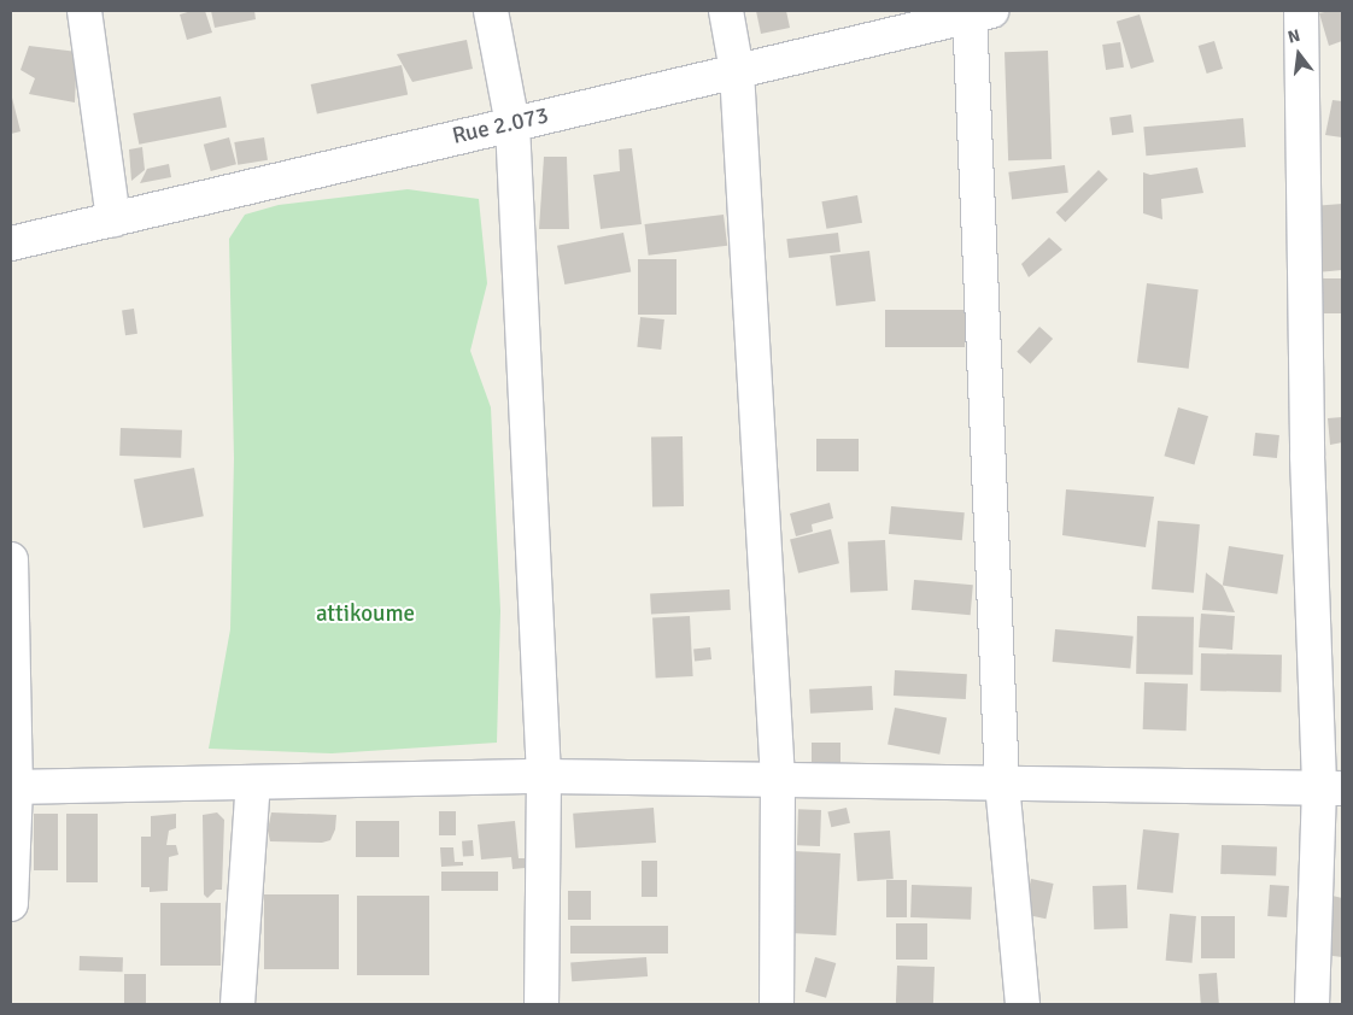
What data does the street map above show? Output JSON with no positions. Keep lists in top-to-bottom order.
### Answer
{
  "streets": {
    "street": ["Rue 2.073"]
  },
  "parks": ["attikoume"],
  "north": "top"
}
